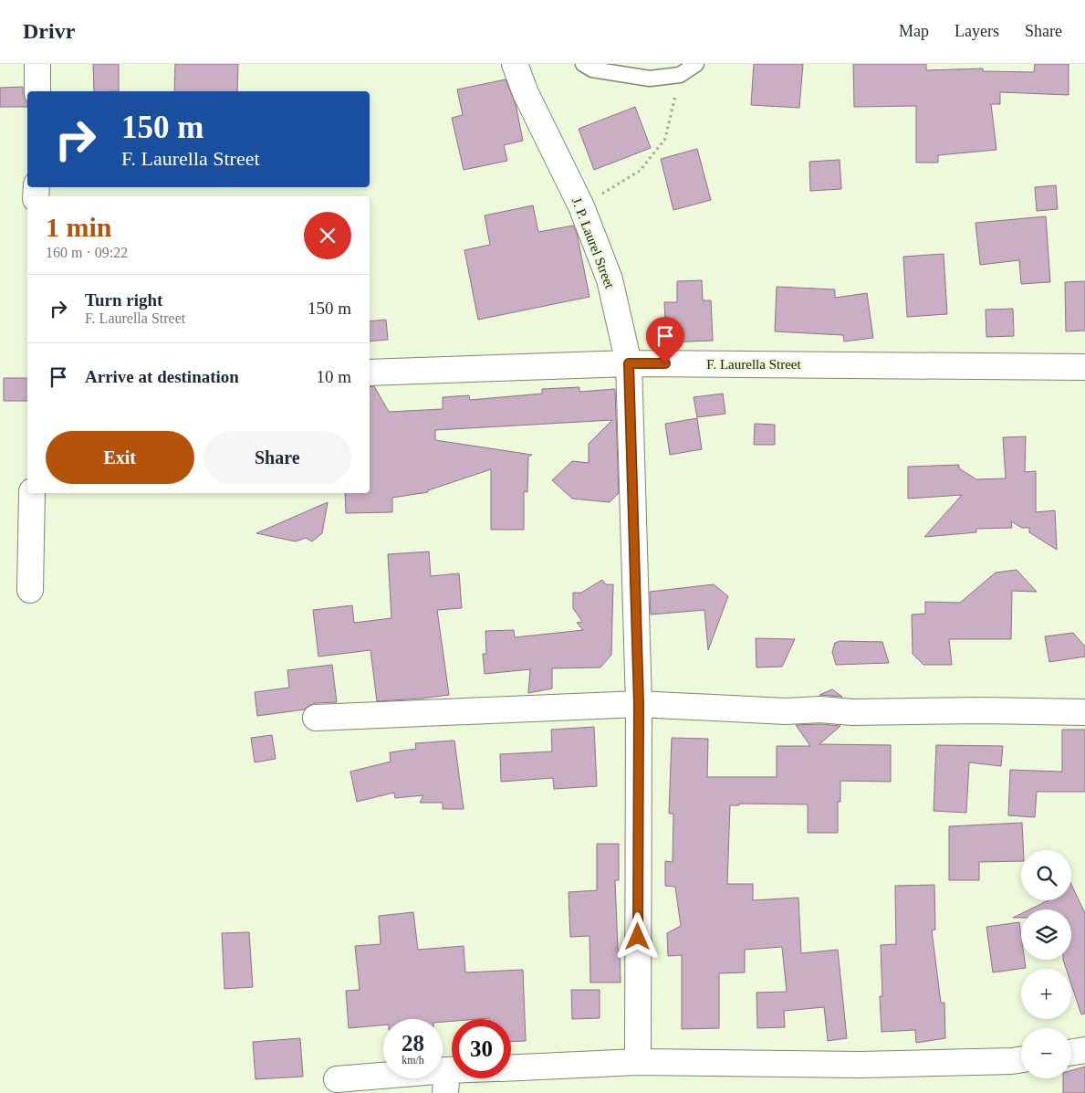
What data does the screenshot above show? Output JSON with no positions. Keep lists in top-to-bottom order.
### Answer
{
  "streets": {
    "street": ["J. P. Laurel Street", "F. Laurella Street"]
  },
  "crossings": [
    ["J. P. Laurel Street", "F. Laurella Street"]
  ],
  "page": {
    "header": "Drivr",
    "nav": ["Map", "Layers", "Share"],
    "turn": ["150 m", "F. Laurella Street"],
    "heading": ["1 min", "160 m · 09:22"],
    "list": [
      {
        "name": "Turn right",
        "note": "F. Laurella Street",
        "value": "150 m"
      },
      {
        "name": "Arrive at destination",
        "value": "10 m"
      }
    ],
    "buttons": ["Exit", "Share"],
    "map_buttons": ["+", "−"],
    "speed": "28 km/h",
    "limit": "30"
  }
}
